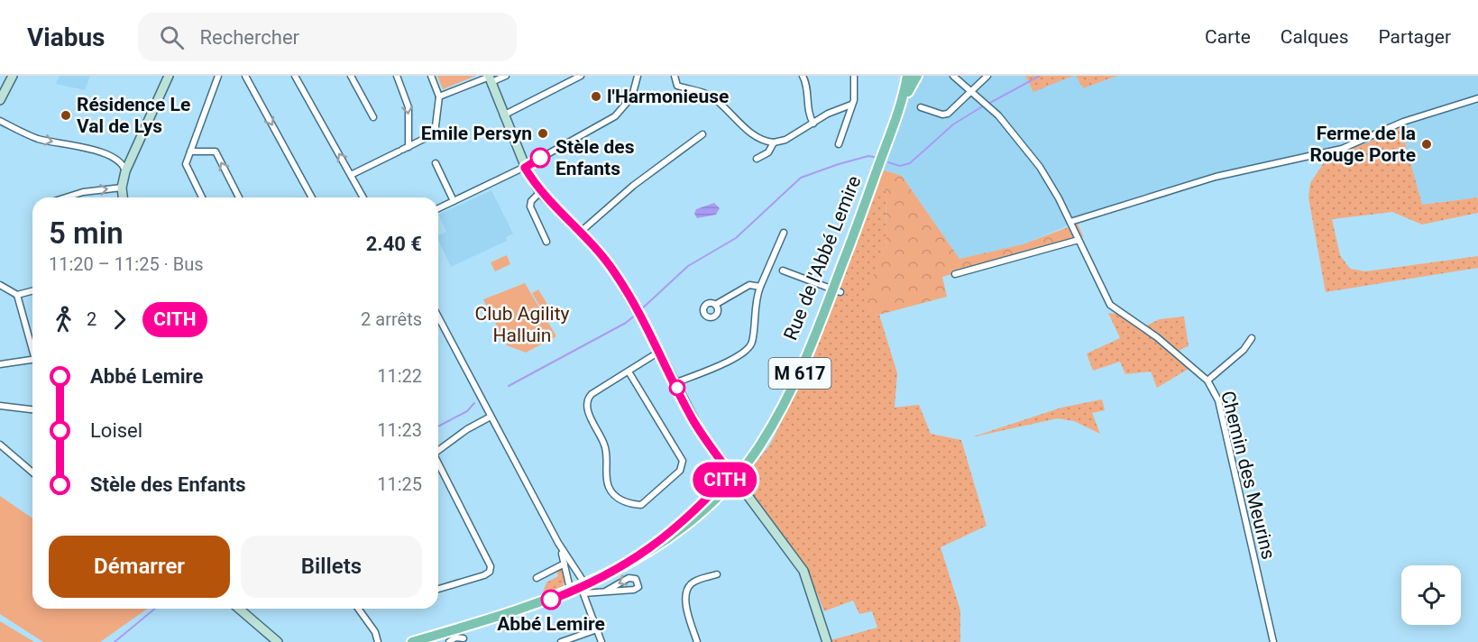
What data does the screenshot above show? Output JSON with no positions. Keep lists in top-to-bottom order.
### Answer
{
  "streets": {
    "main road": ["Rue de l'Abbé Lemire", "M 617"],
    "street": ["Chemin des Meurins"]
  },
  "parks": ["Club Agility Halluin"],
  "places": [
    "l'Harmonieuse",
    "Résidence Le Val de Lys",
    "Emile Persyn",
    "Ferme de la Rouge Porte",
    "Stèle des Enfants",
    "Abbé Lemire"
  ],
  "lines": ["bus line CITH"],
  "page": {
    "header": "Viabus",
    "search": "Rechercher",
    "nav": ["Carte", "Calques", "Partager"],
    "on_map": "CITH",
    "heading": ["5 min", "11:20 – 11:25 · Bus", "2.40 €"],
    "legs": ["2", "CITH", "2 arrêts"],
    "list": [
      {
        "name": "Abbé Lemire",
        "value": "11:22"
      },
      {
        "name": "Loisel",
        "value": "11:23"
      },
      {
        "name": "Stèle des Enfants",
        "value": "11:25"
      }
    ],
    "buttons": ["Démarrer", "Billets"]
  }
}
